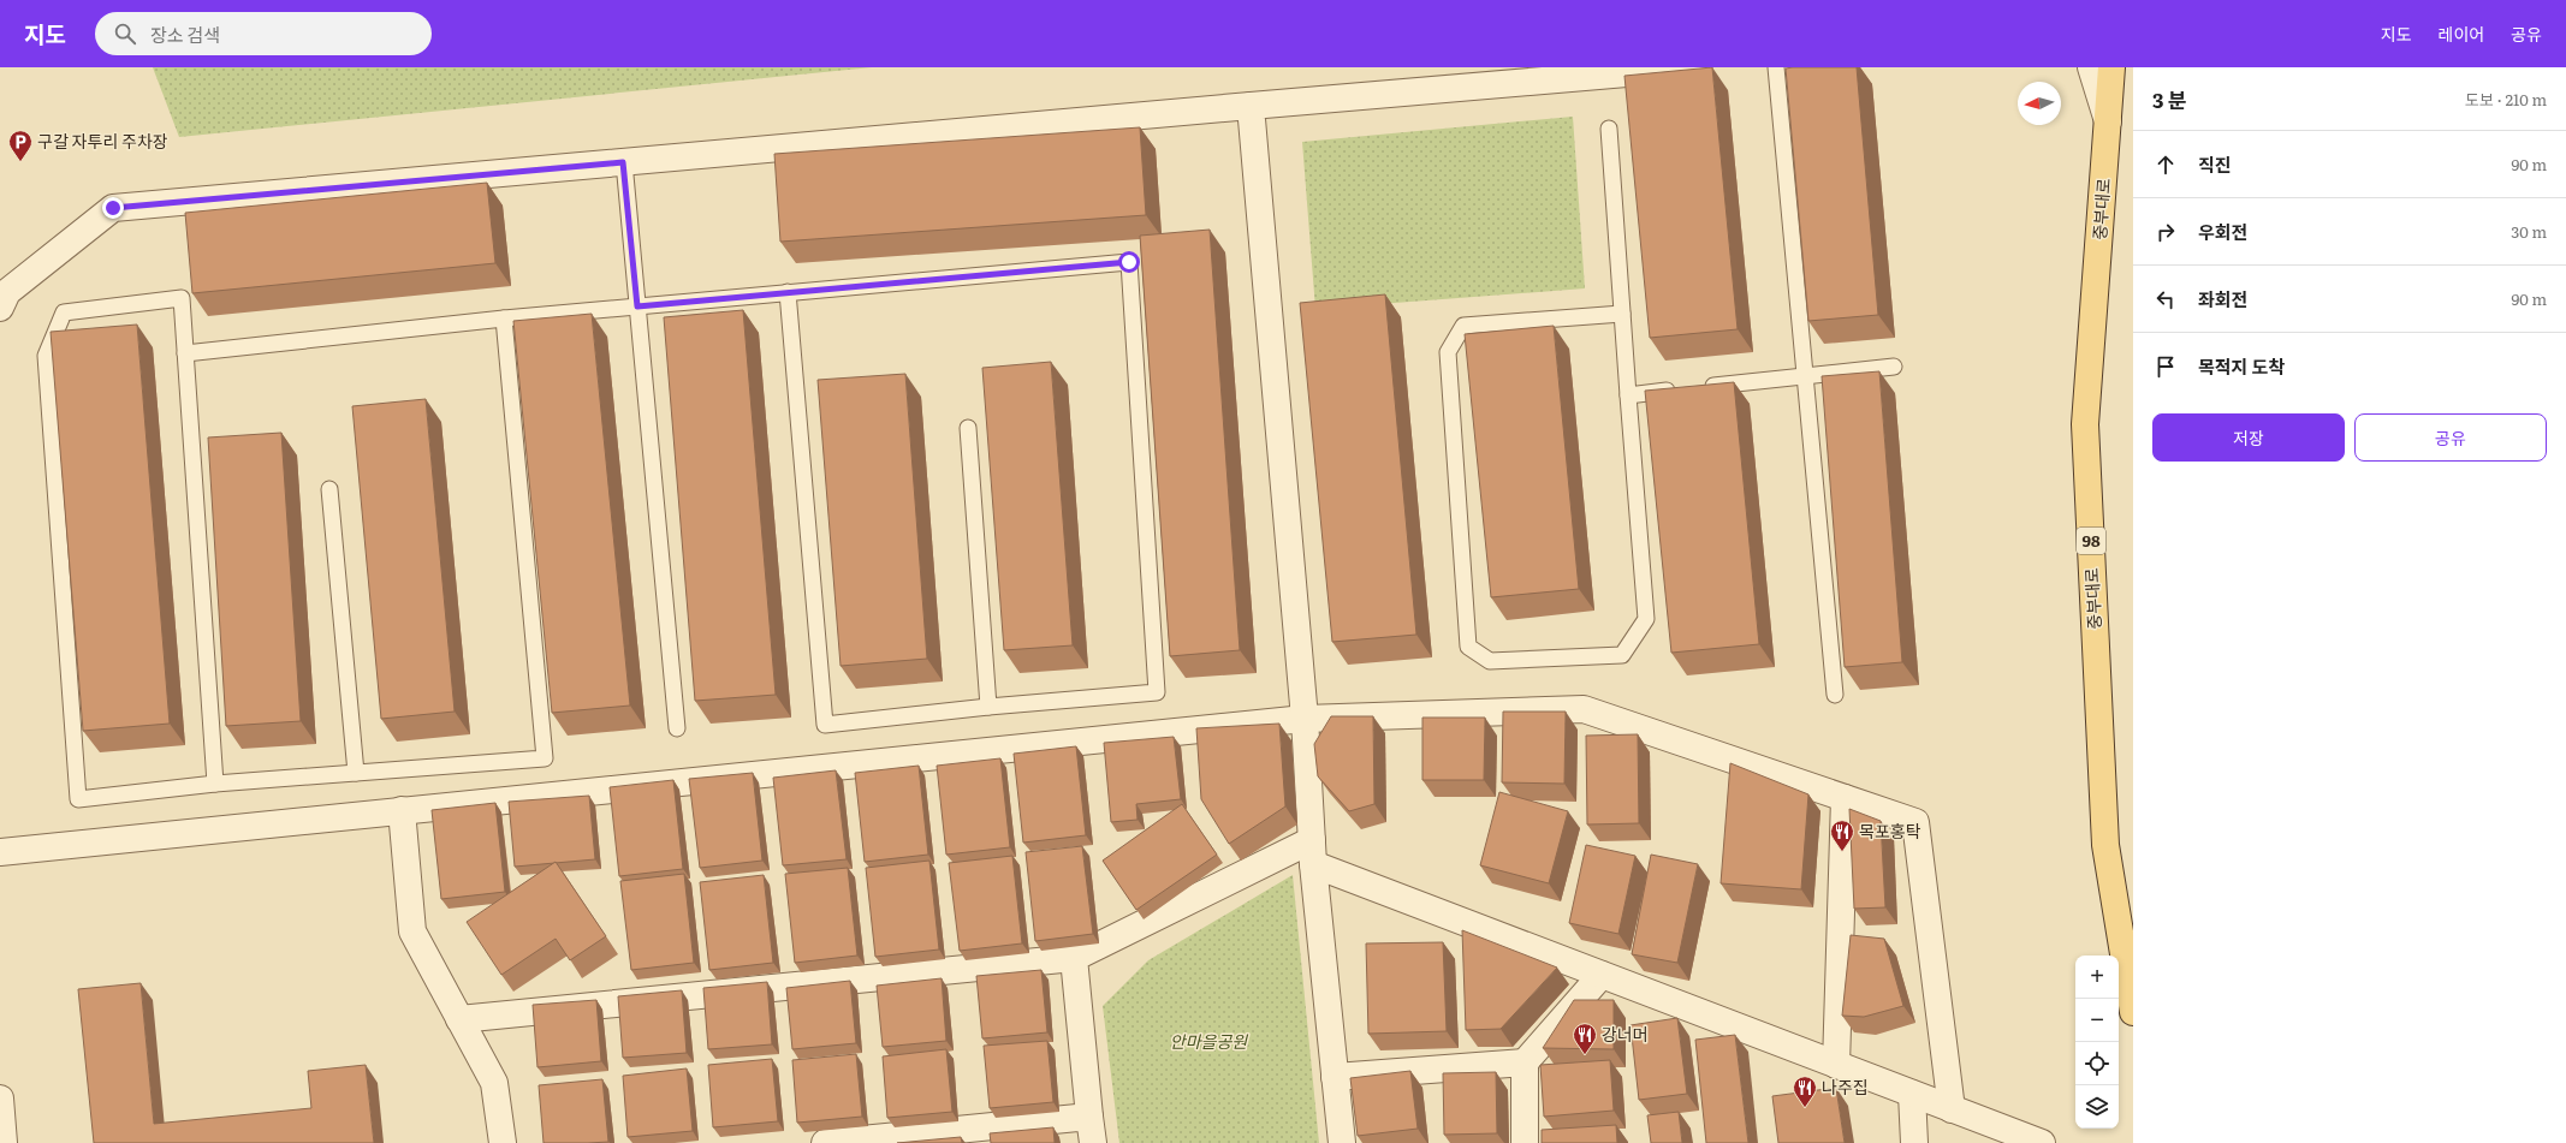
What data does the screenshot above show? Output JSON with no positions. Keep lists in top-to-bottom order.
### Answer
{
  "streets": {
    "main road": ["중부대로", "98"]
  },
  "parks": ["안마을공원"],
  "places": {
    "parking": ["구갈 자투리 주차장"],
    "restaurant": ["목포홍탁", "강너머", "나주집"]
  },
  "north": "left",
  "page": {
    "header": "지도",
    "search": "장소 검색",
    "nav": ["지도", "레이어", "공유"],
    "heading": ["3 분", "도보 · 210 m"],
    "list": [
      ["직진", "90 m"],
      ["우회전", "30 m"],
      ["좌회전", "90 m"],
      "목적지 도착"
    ],
    "buttons": ["저장", "공유"],
    "map_buttons": ["+", "−"]
  }
}
